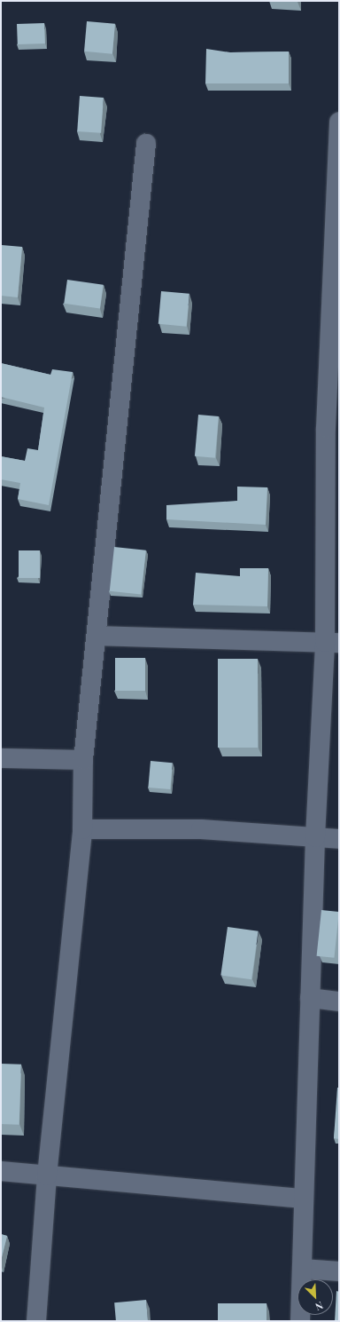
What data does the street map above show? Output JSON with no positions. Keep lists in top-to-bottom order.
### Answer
{
  "north": "bottom right"
}
